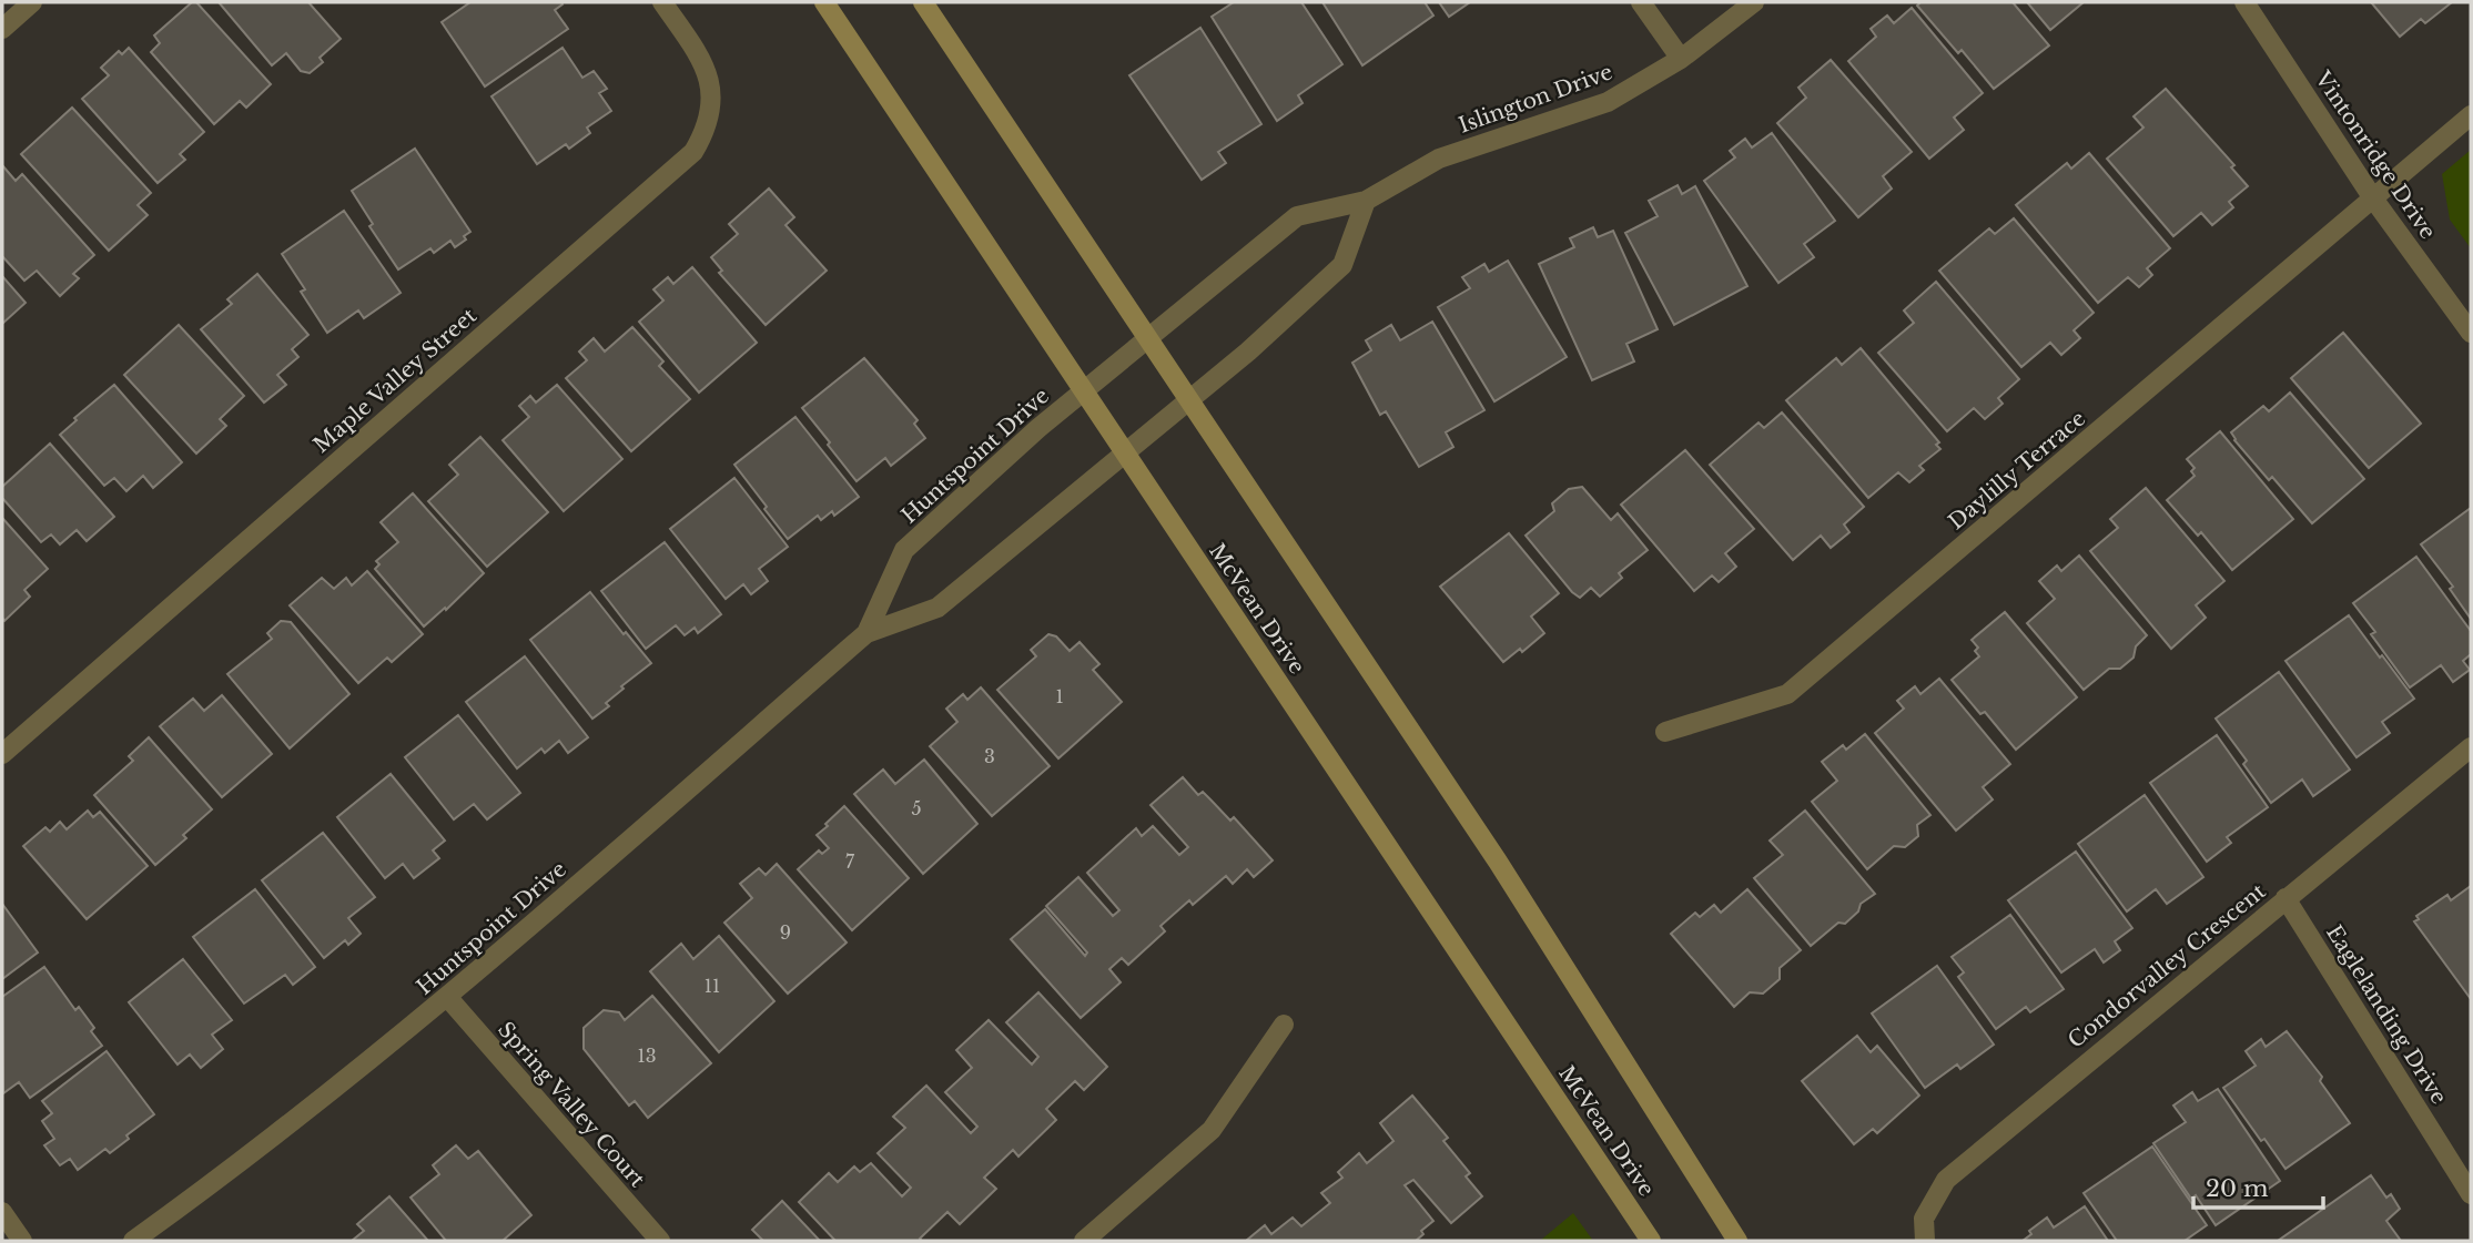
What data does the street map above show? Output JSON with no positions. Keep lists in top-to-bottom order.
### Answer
{
  "streets": {
    "main road": ["McVean Drive"],
    "street": [
      "Islington Drive",
      "Vintonridge Drive",
      "Maple Valley Street",
      "Huntspoint Drive",
      "Daylilly Terrace",
      "Condorvalley Crescent",
      "Eaglelanding Drive",
      "Spring Valley Court"
    ]
  },
  "crossings": [
    ["Islington Drive", "Huntspoint Drive"],
    ["Vintonridge Drive", "Daylilly Terrace"],
    ["Huntspoint Drive", "McVean Drive"],
    ["Huntspoint Drive", "Spring Valley Court"],
    ["Condorvalley Crescent", "Eaglelanding Drive"]
  ],
  "house_numbers": [
    "1",
    "3",
    "5",
    "7",
    "9",
    "11",
    "13"
  ],
  "scale_bar": "20 m"
}
